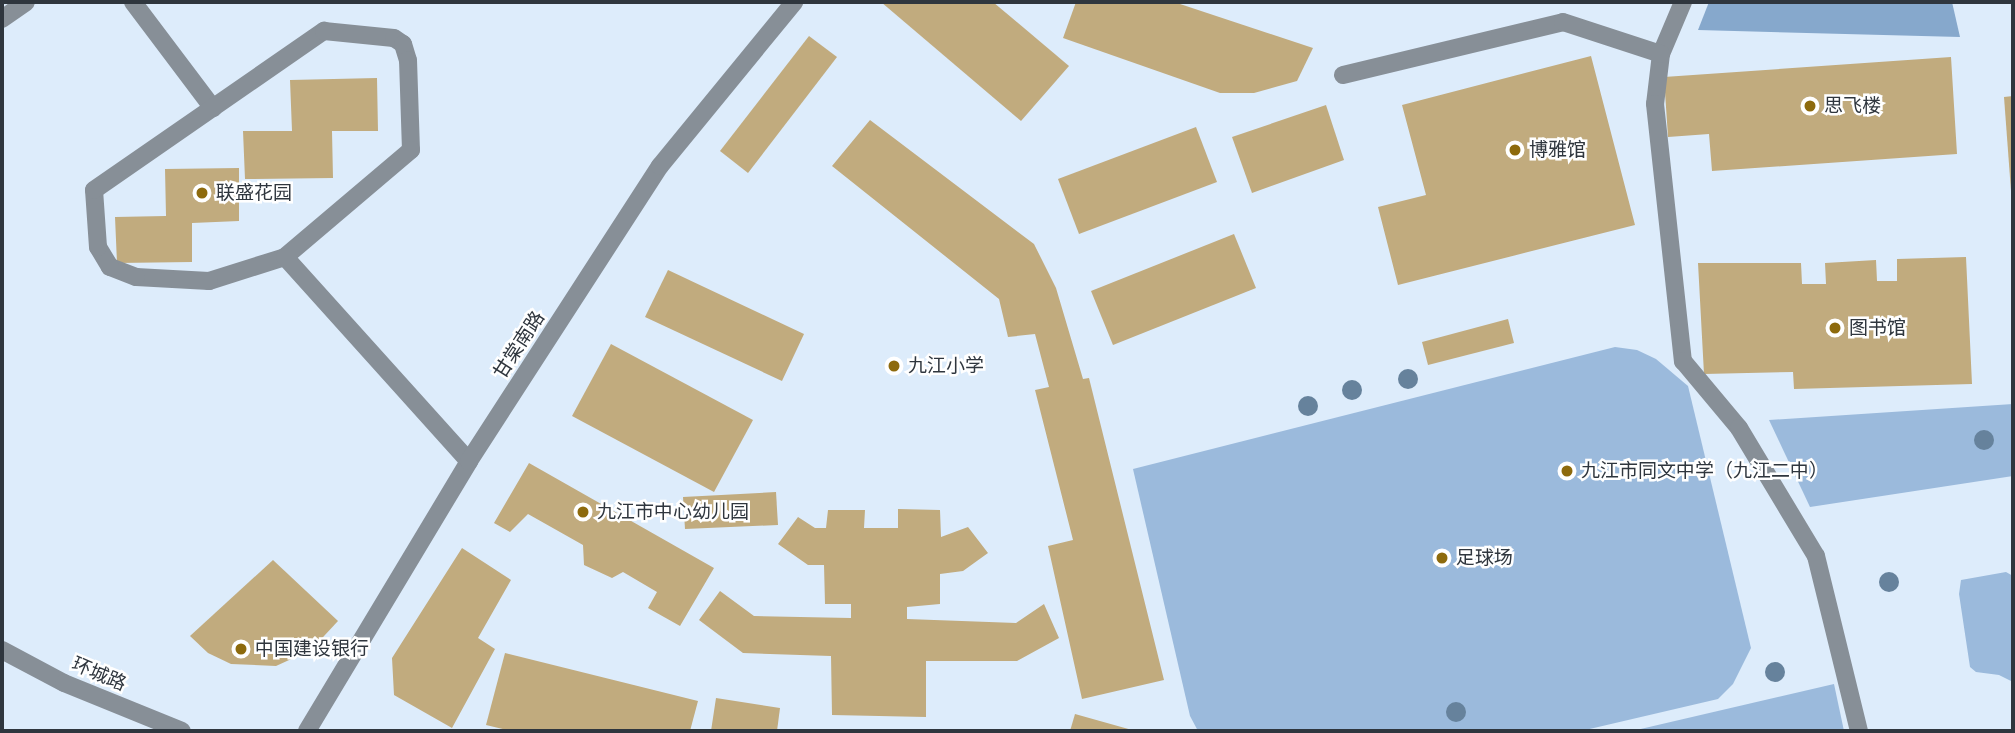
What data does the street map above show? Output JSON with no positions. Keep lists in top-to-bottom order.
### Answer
{
  "streets": {
    "street": ["甘棠南路", "环城路"]
  },
  "places": [
    "思飞楼",
    "博雅馆",
    "联盛花园",
    "图书馆",
    "九江小学",
    "九江市同文中学（九江二中）",
    "九江市中心幼儿园",
    "足球场",
    "中国建设银行"
  ]
}
